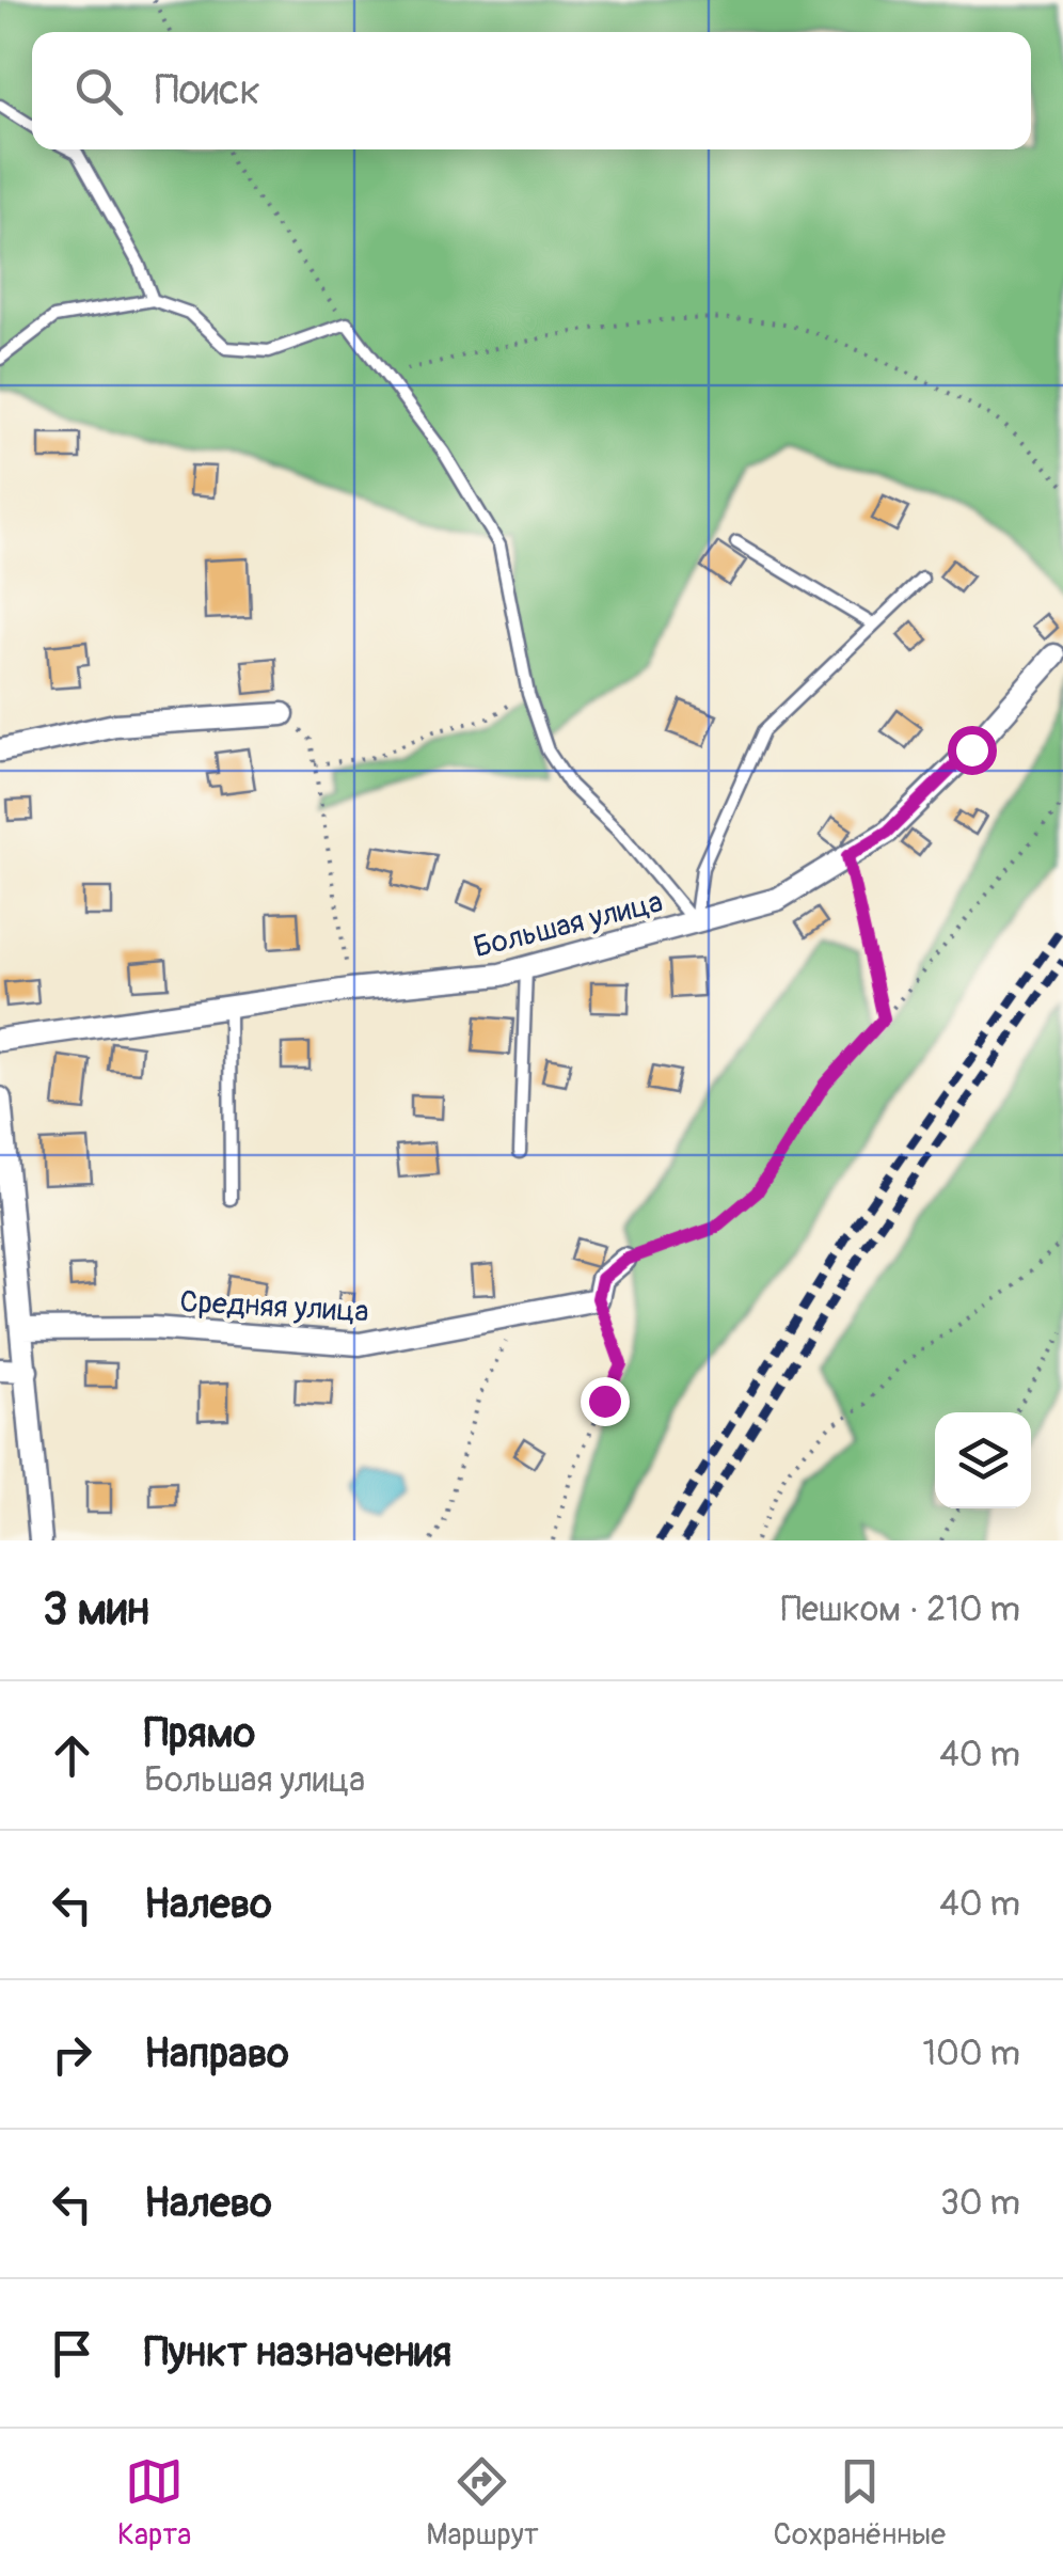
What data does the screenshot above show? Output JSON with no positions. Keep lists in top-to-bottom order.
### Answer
{
  "streets": {
    "street": ["Большая улица", "Средняя улица"]
  },
  "page": {
    "search": "Поиск",
    "heading": ["3 мин", "Пешком · 210 m"],
    "list": [
      ["Прямо", "Большая улица", "40 m"],
      ["Налево", "40 m"],
      ["Направо", "100 m"],
      ["Налево", "30 m"],
      "Пункт назначения"
    ],
    "nav": ["Карта", "Маршрут", "Сохранённые"]
  }
}
